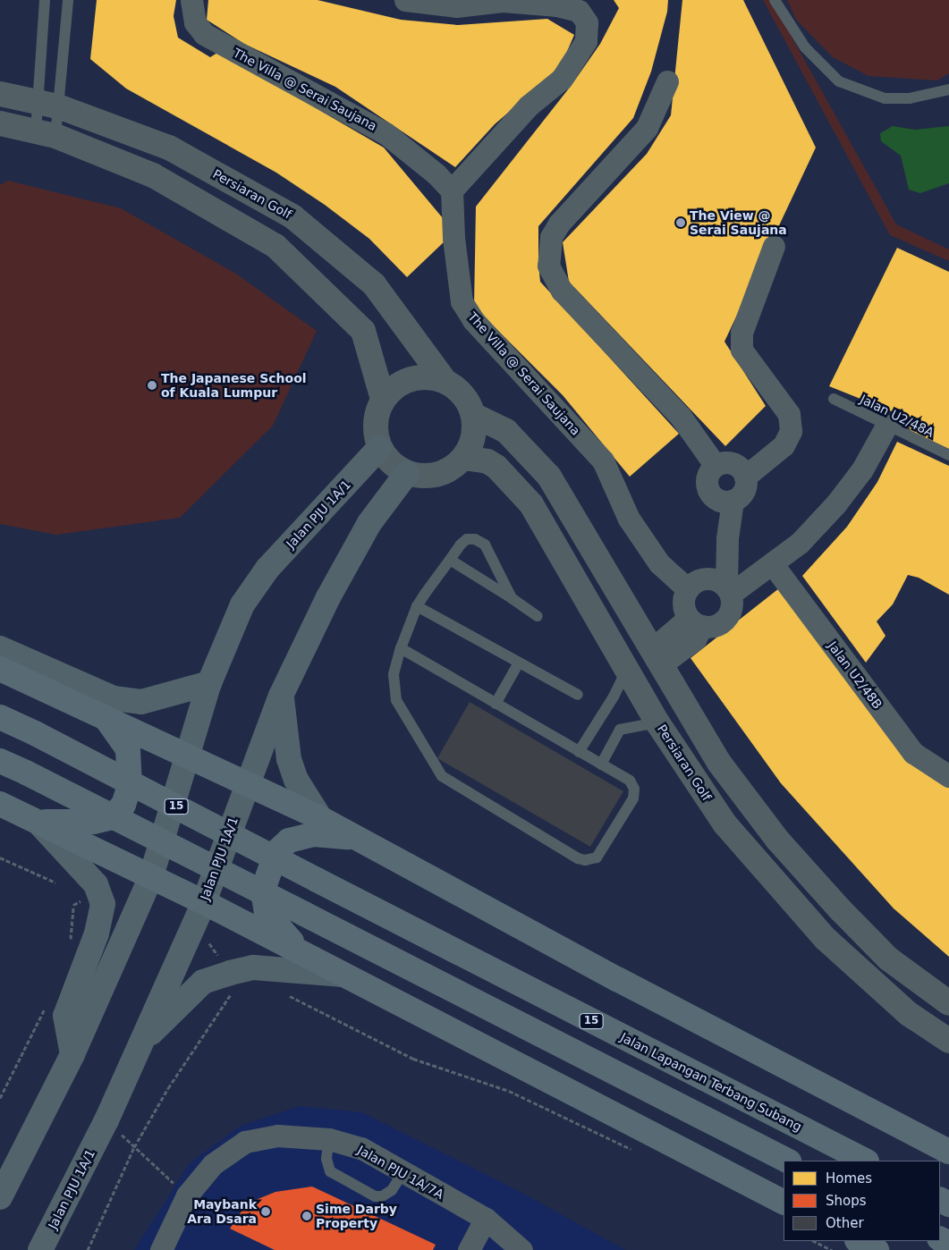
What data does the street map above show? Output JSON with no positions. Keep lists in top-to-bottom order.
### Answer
{
  "streets": {
    "main road": ["Jalan PJU 1A/1", "15", "Jalan Lapangan Terbang Subang"],
    "street": [
      "The Villa @ Serai Saujana",
      "Persiaran Golf",
      "Jalan U2/48B",
      "Jalan PJU 1A/7A"
    ],
    "lane": ["Jalan U2/48A"]
  },
  "crossings": [
    ["Persiaran Golf", "Jalan PJU 1A/1"]
  ],
  "places": [
    "The View @ Serai Saujana",
    "The Japanese School of Kuala Lumpur",
    "Maybank Ara Dsara",
    "Sime Darby Property"
  ],
  "legend": ["Homes", "Shops", "Other"]
}
